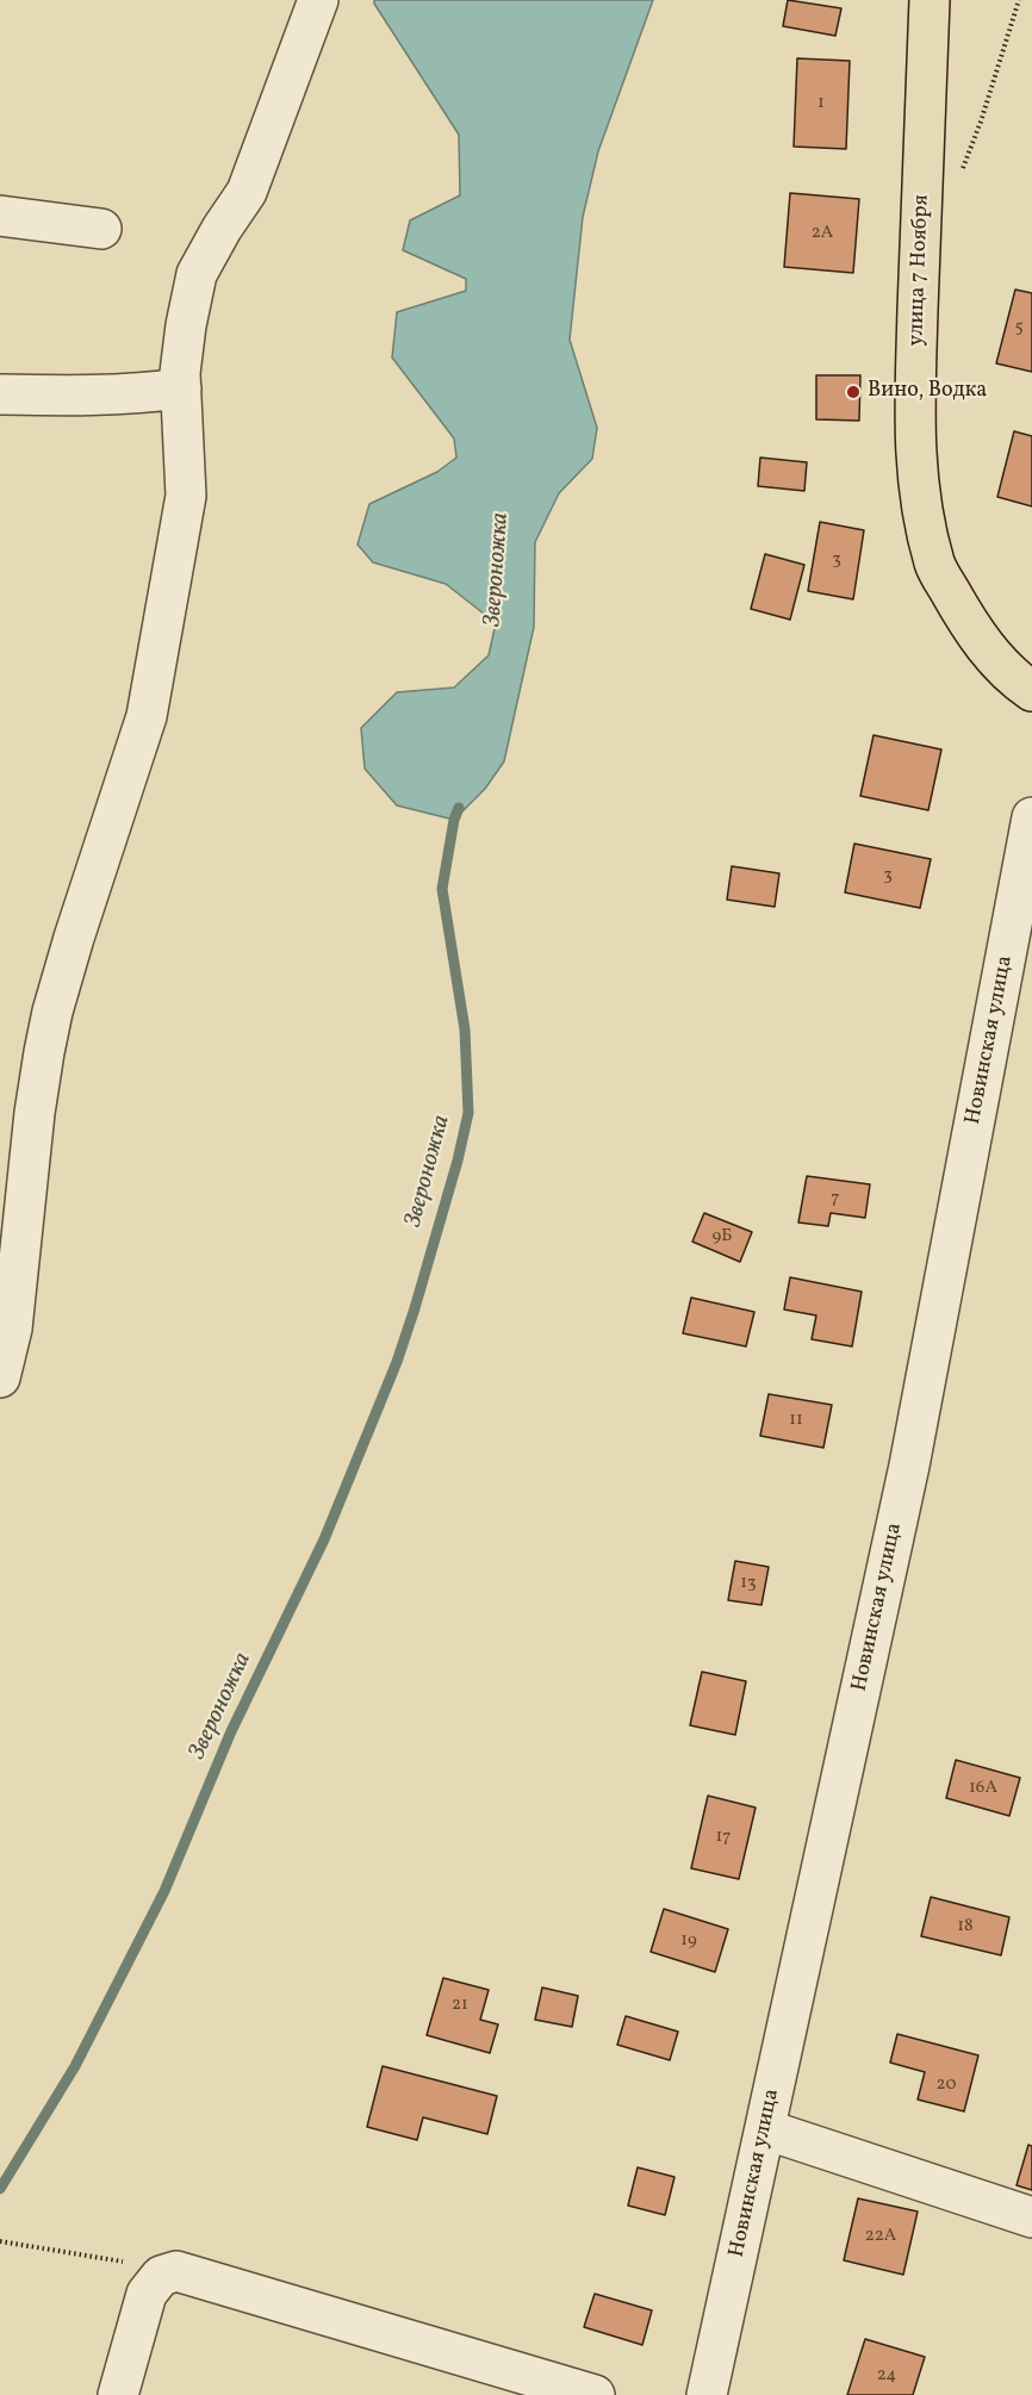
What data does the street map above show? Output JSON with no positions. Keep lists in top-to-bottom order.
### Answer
{
  "streets": {
    "main road": ["улица 7 Ноября"],
    "street": ["Новинская улица"]
  },
  "water": ["Звероножка"],
  "places": ["Вино, Водка"],
  "house_numbers": [
    "1",
    "2А",
    "5",
    "3",
    "3",
    "7",
    "9Б",
    "11",
    "13",
    "16А",
    "17",
    "18",
    "19",
    "21",
    "20",
    "22А",
    "24"
  ]
}
